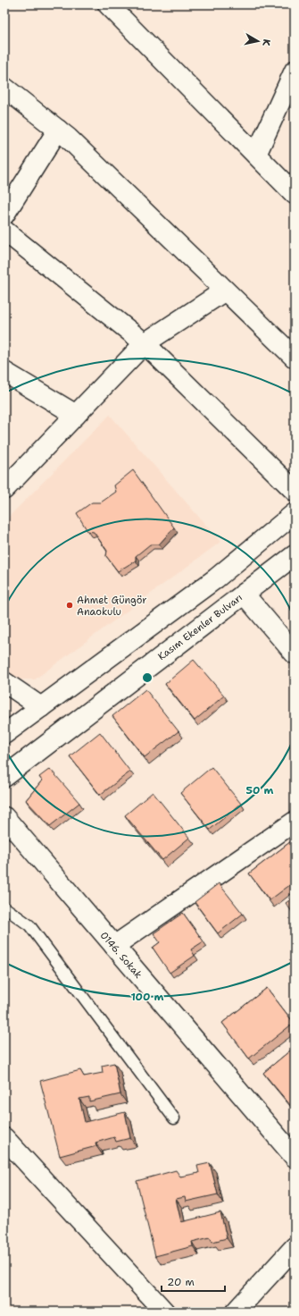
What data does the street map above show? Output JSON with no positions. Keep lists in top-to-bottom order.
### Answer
{
  "streets": {
    "street": ["Kasım Ekenler Bulvarı", "0146. Sokak"]
  },
  "places": ["Ahmet Güngör Anaokulu"],
  "scale_bar": "20 m",
  "north": "right",
  "rings": ["50 m", "100 m"]
}
